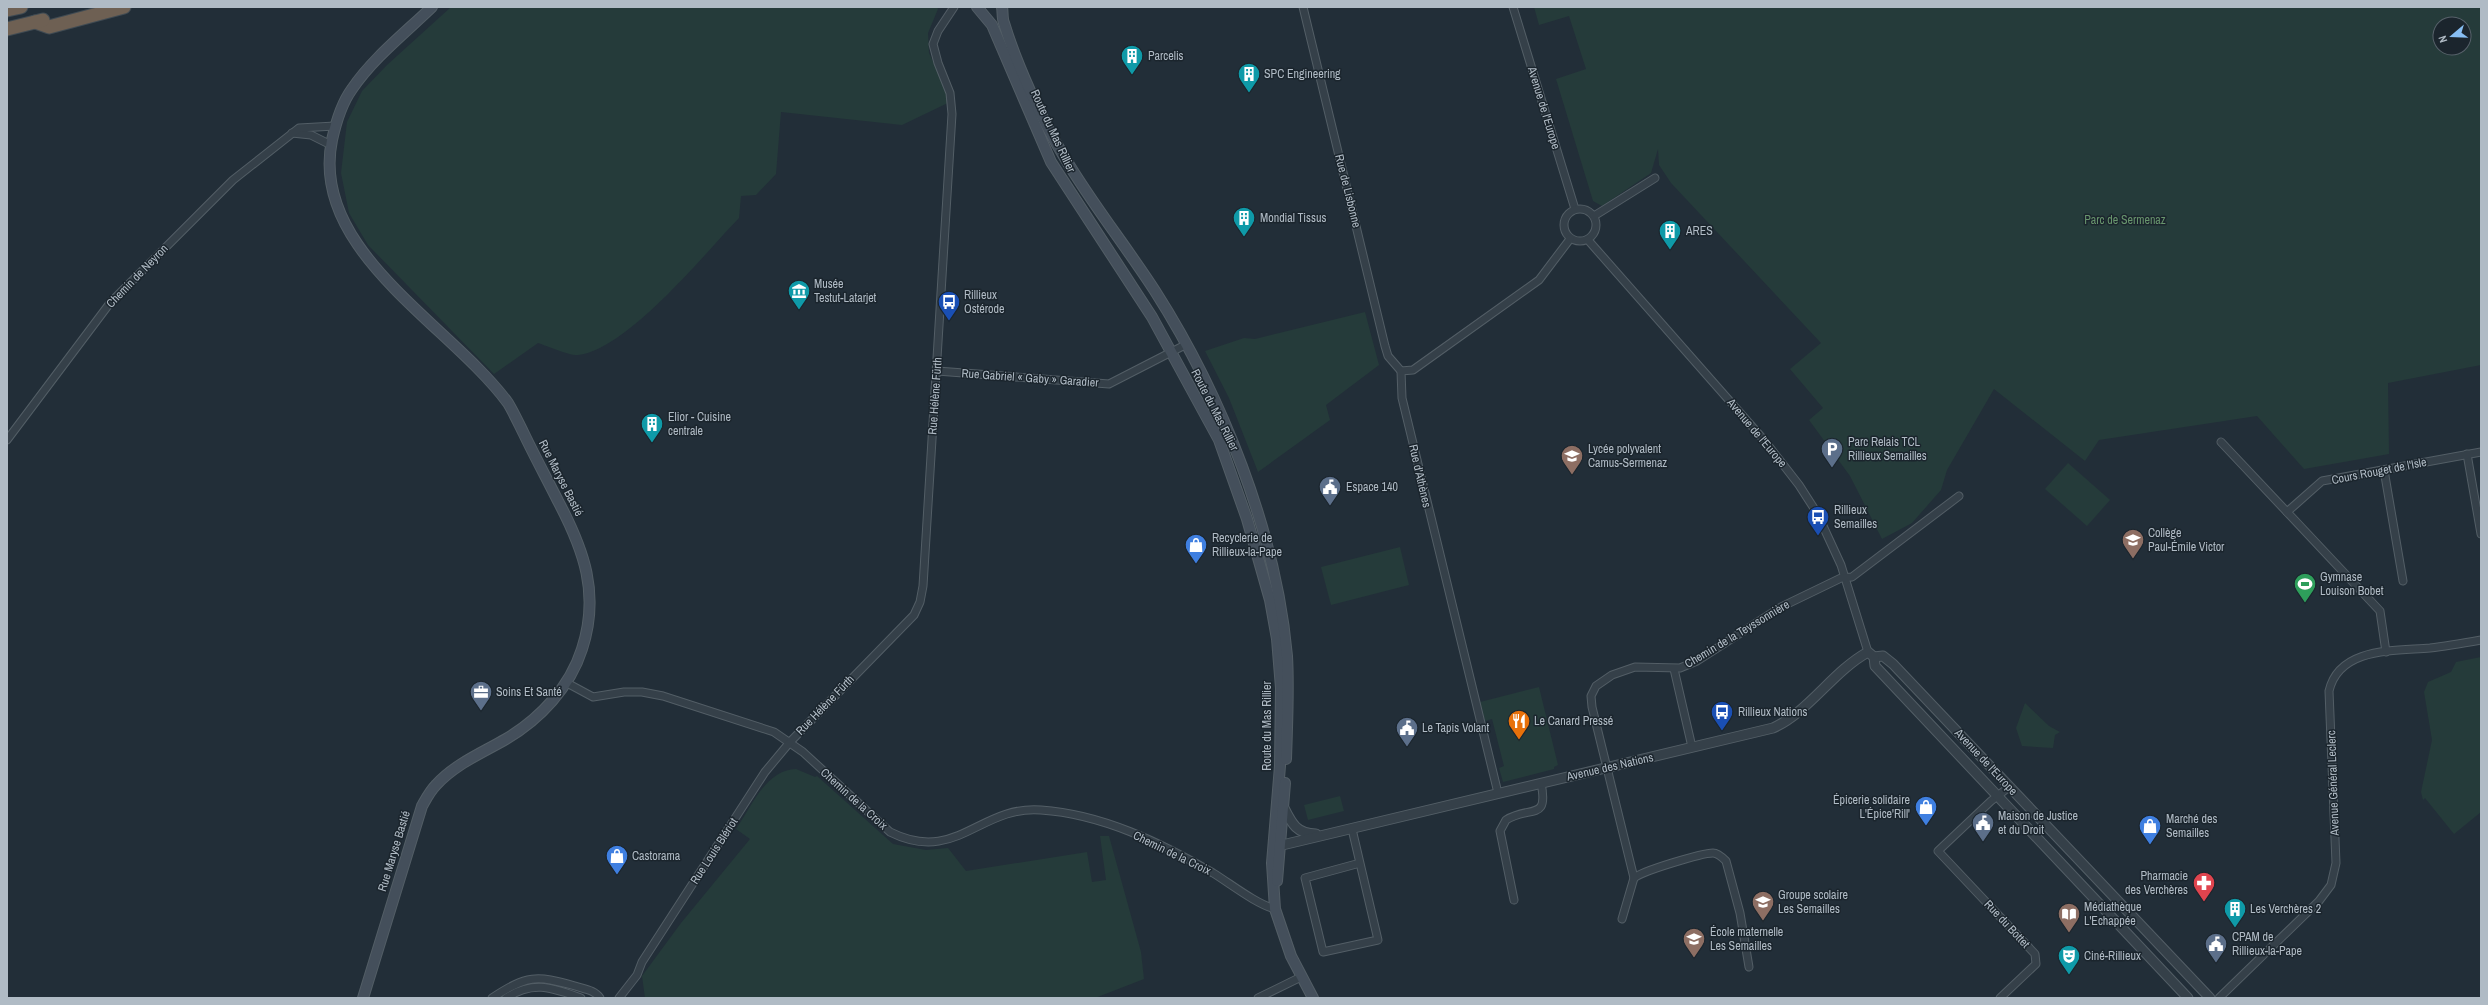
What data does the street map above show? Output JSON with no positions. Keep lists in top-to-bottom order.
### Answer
{
  "streets": {
    "main road": ["Route du Mas Rillier", "Rue Maryse Bastié"],
    "street": [
      "Avenue de l'Europe",
      "Rue de Lisbonne",
      "Chemin de Neyron",
      "Rue Gabriel « Gaby » Garadier",
      "Rue Hélène Fürth",
      "Cours Rouget de l'Isle",
      "Rue d'Athènes",
      "Chemin de la Teyssonnière",
      "Avenue des Nations",
      "Avenue Général Leclerc",
      "Chemin de la Croix",
      "Rue Louis Blériot",
      "Rue du Bottet"
    ]
  },
  "crossings": [
    ["Avenue de l'Europe", "Chemin de la Teyssonnière"],
    ["Avenue de l'Europe", "Avenue des Nations"],
    ["Avenue de l'Europe", "Rue du Bottet"],
    ["Route du Mas Rillier", "Rue Gabriel « Gaby » Garadier"],
    ["Route du Mas Rillier", "Avenue des Nations"],
    ["Route du Mas Rillier", "Chemin de la Croix"],
    ["Rue de Lisbonne", "Rue d'Athènes"],
    ["Chemin de Neyron", "Rue Maryse Bastié"],
    ["Rue Gabriel « Gaby » Garadier", "Rue Hélène Fürth"],
    ["Rue Hélène Fürth", "Chemin de la Croix"],
    ["Rue Hélène Fürth", "Rue Louis Blériot"],
    ["Rue d'Athènes", "Avenue des Nations"],
    ["Rue Maryse Bastié", "Chemin de la Croix"],
    ["Chemin de la Teyssonnière", "Avenue des Nations"],
    ["Chemin de la Croix", "Rue Louis Blériot"]
  ],
  "parks": ["Parc de Sermenaz"],
  "places": {
    "building": [
      "Parcelis",
      "SPC Engineering",
      "Mondial Tissus",
      "ARES",
      "Elior - Cuisine centrale",
      "Les Verchères 2"
    ],
    "museum": ["Musée Testut-Latarjet"],
    "bus stop": ["Rillieux Ostérode", "Rillieux Semailles", "Rillieux Nations"],
    "parking": ["Parc Relais TCL Rillieux Semailles"],
    "school or university": [
      "Lycée polyvalent Camus-Sermenaz",
      "Collège Paul-Émile Victor",
      "Groupe scolaire Les Semailles",
      "École maternelle Les Semailles"
    ],
    "public building": [
      "Espace 140",
      "Le Tapis Volant",
      "Maison de Justice et du Droit",
      "CPAM de Rillieux-la-Pape"
    ],
    "shop": [
      "Recyclerie de Rillieux-la-Pape",
      "Épicerie solidaire L'Épice'Rill'",
      "Marché des Semailles",
      "Castorama"
    ],
    "sports": ["Gymnase Louison Bobet"],
    "office": ["Soins Et Santé"],
    "restaurant": ["Le Canard Pressé"],
    "pharmacy": ["Pharmacie des Verchères"],
    "library": ["Médiathèque L'Echappée"],
    "theatre": ["Ciné-Rillieux"]
  },
  "north": "left"
}
